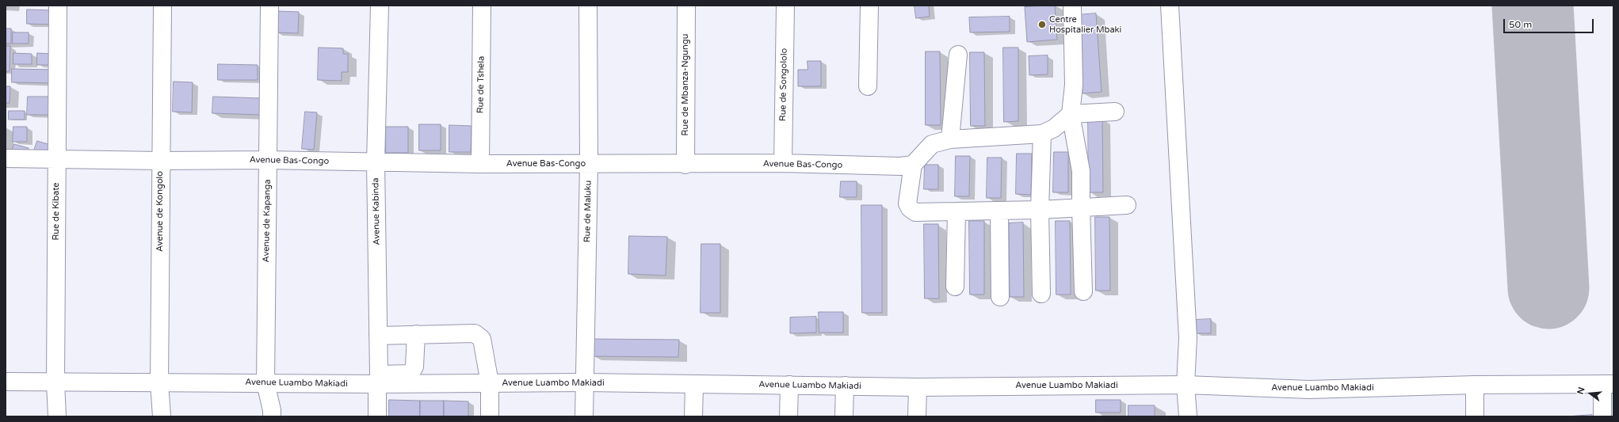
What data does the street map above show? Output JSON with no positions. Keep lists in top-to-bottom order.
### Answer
{
  "streets": {
    "street": [
      "Rue de Tshela",
      "Rue de Mbanza-Ngungu",
      "Rue de Songololo",
      "Avenue Bas-Congo",
      "Rue de Kibate",
      "Avenue de Kongolo",
      "Avenue Kabinda",
      "Rue de Maluku",
      "Avenue de Kapanga",
      "Avenue Luambo Makiadi"
    ]
  },
  "crossings": [
    ["Rue de Tshela", "Avenue Bas-Congo"],
    ["Rue de Mbanza-Ngungu", "Avenue Bas-Congo"],
    ["Rue de Songololo", "Avenue Bas-Congo"],
    ["Avenue Bas-Congo", "Rue de Kibate"],
    ["Avenue Bas-Congo", "Avenue de Kongolo"],
    ["Avenue Bas-Congo", "Avenue Kabinda"],
    ["Avenue Bas-Congo", "Rue de Maluku"],
    ["Avenue Bas-Congo", "Avenue de Kapanga"],
    ["Rue de Kibate", "Avenue Luambo Makiadi"],
    ["Avenue de Kongolo", "Avenue Luambo Makiadi"],
    ["Avenue Kabinda", "Avenue Luambo Makiadi"],
    ["Rue de Maluku", "Avenue Luambo Makiadi"],
    ["Avenue de Kapanga", "Avenue Luambo Makiadi"]
  ],
  "places": ["Centre Hospitalier Mbaki"],
  "scale_bar": "50 m",
  "north": "left"
}
